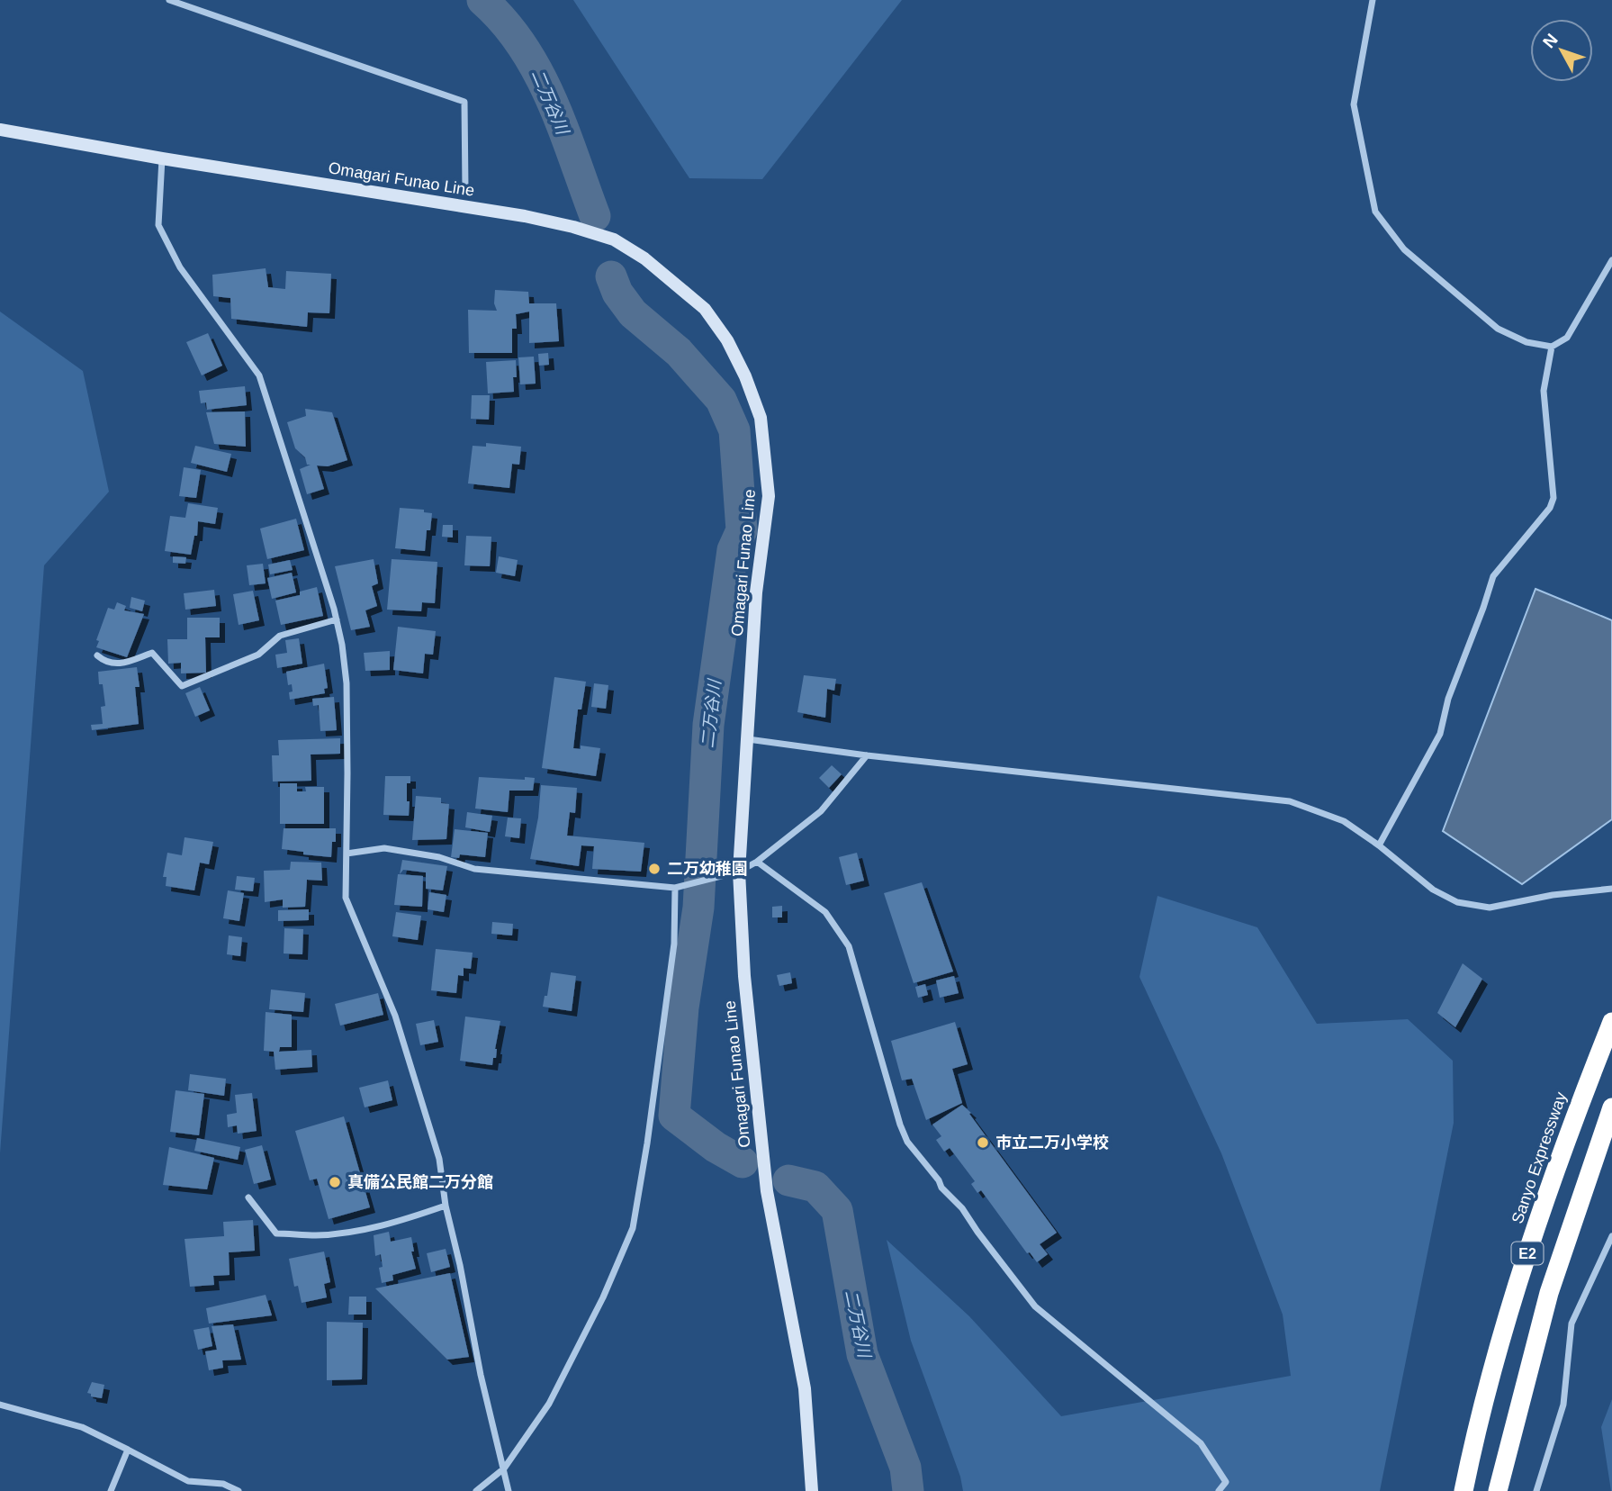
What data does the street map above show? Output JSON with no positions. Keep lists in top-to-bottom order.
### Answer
{
  "streets": {
    "highway": ["Sanyo Expressway", "E2"],
    "main road": ["Omagari Funao Line"]
  },
  "water": ["二万谷川"],
  "places": ["二万幼稚園", "市立二万小学校", "真備公民館二万分館"],
  "north": "top left"
}
